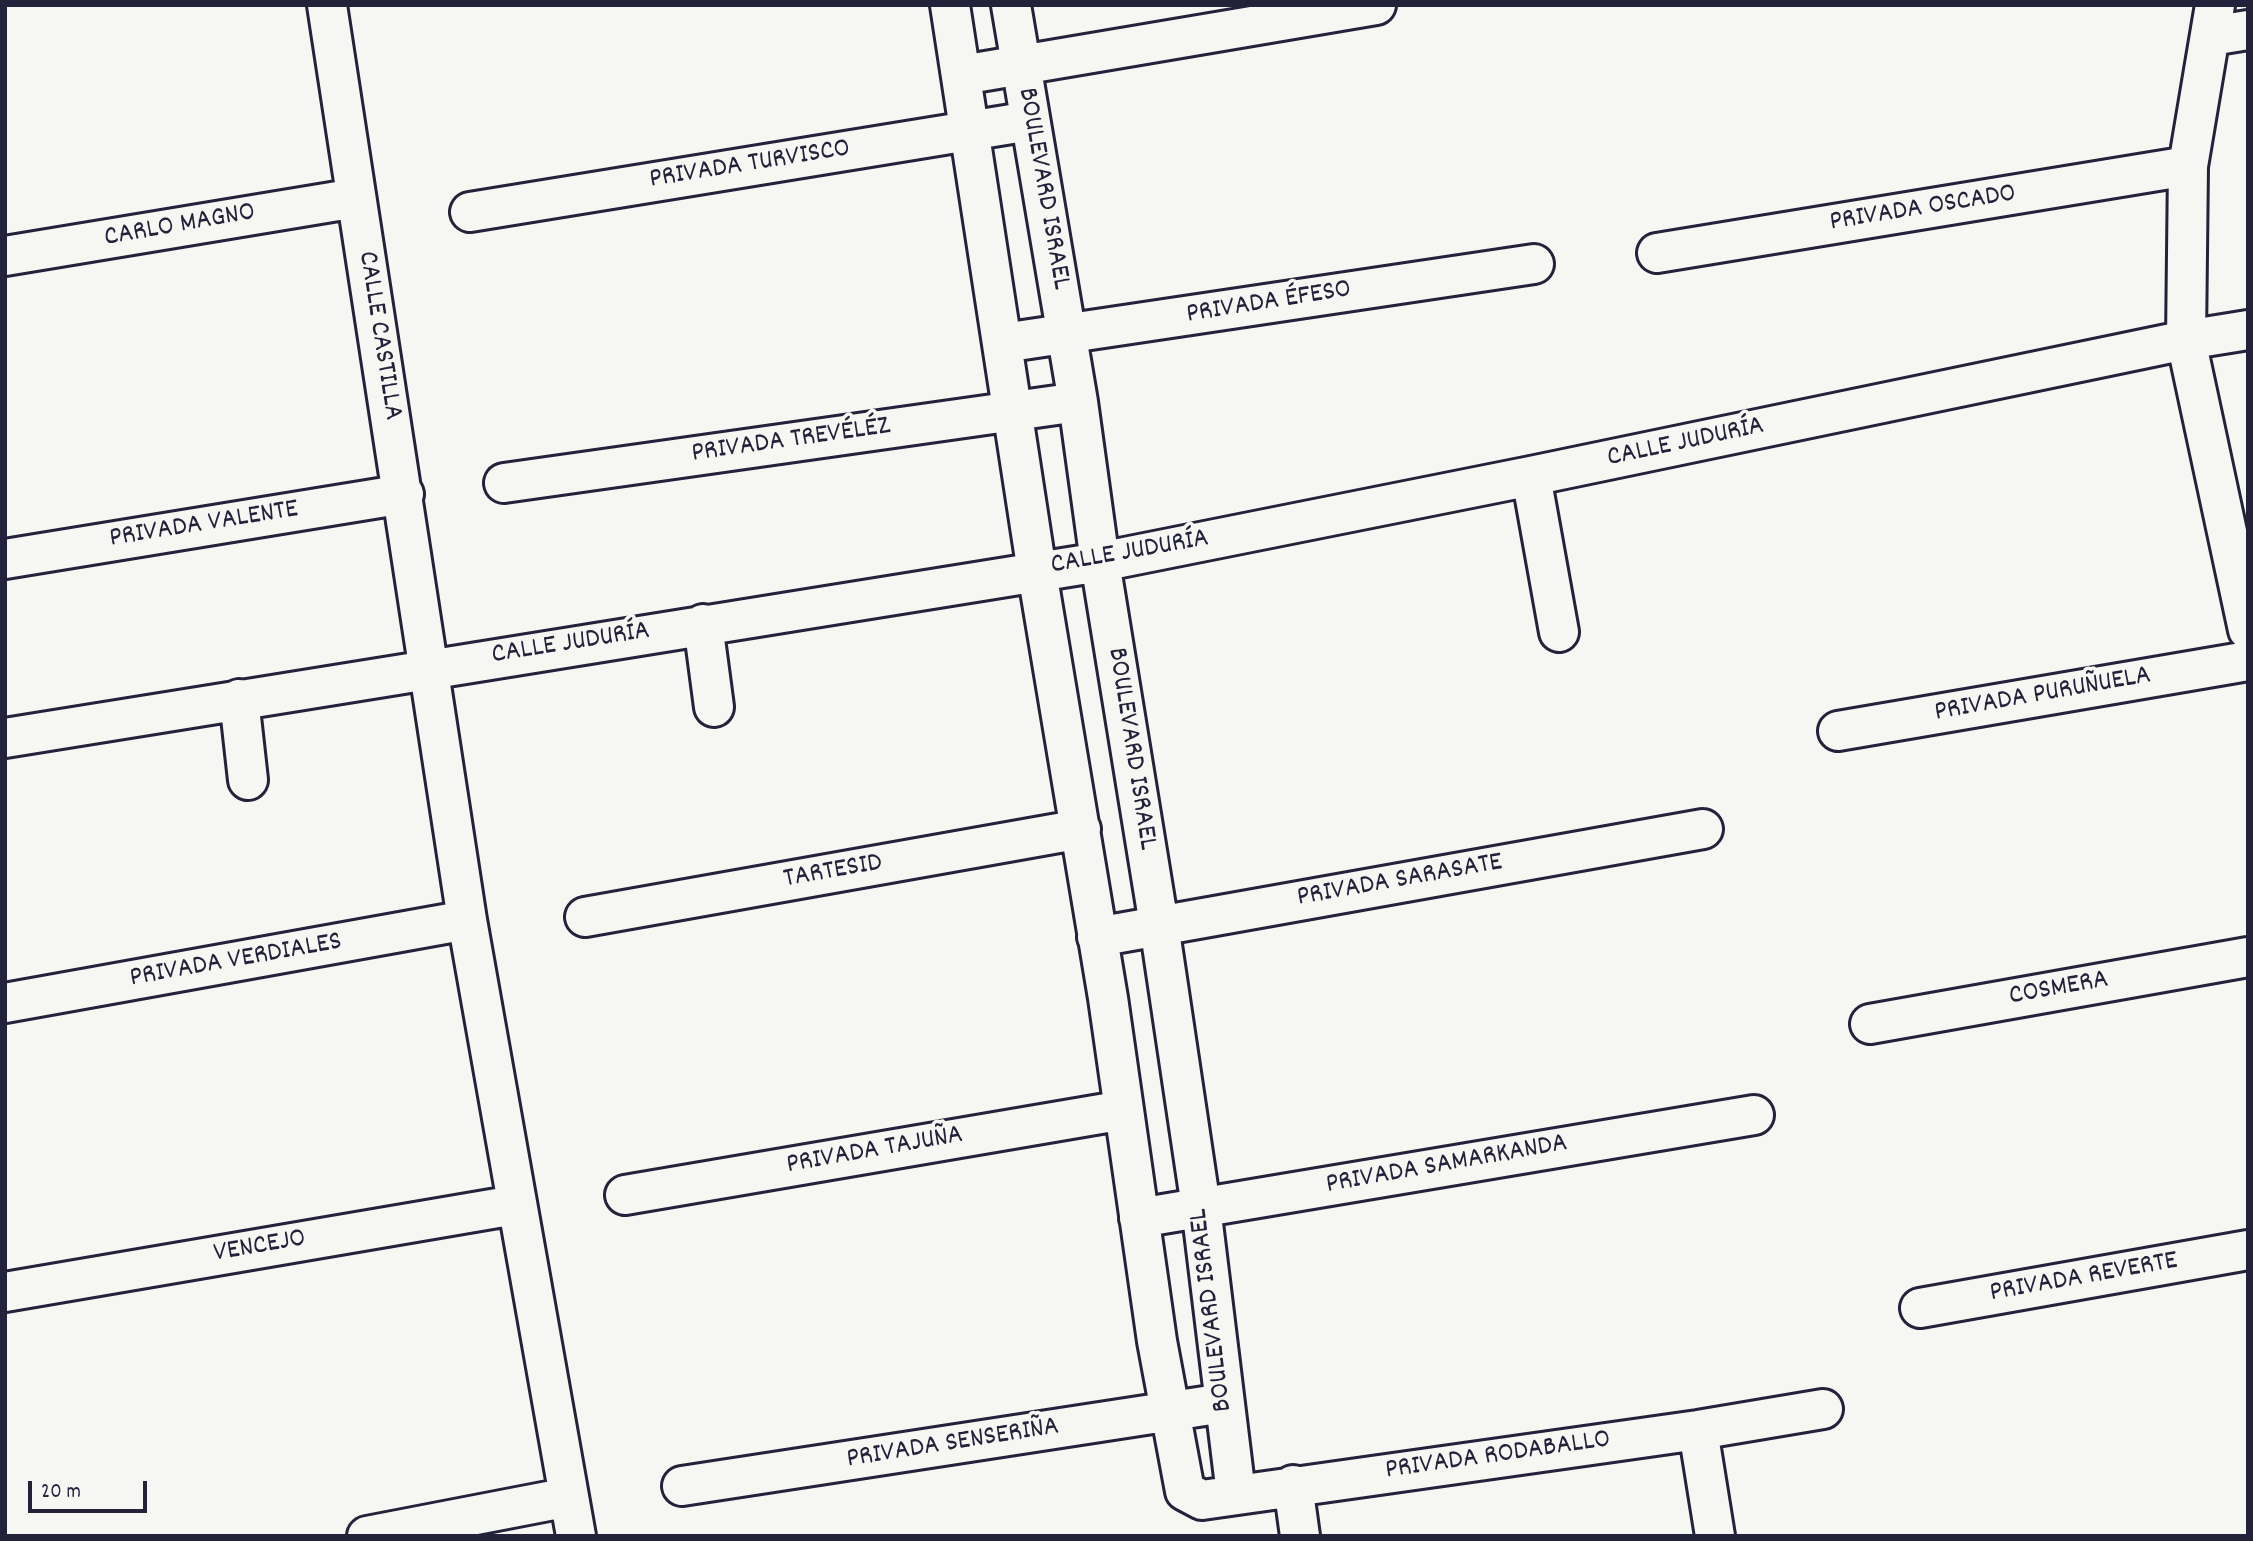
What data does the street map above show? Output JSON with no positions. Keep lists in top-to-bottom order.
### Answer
{
  "streets": {
    "street": [
      "PRIVADA TURVISCO",
      "BOULEVARD ISRAEL",
      "PRIVADA OSCADO",
      "CARLO MAGNO",
      "PRIVADA ÉFESO",
      "CALLE CASTILLA",
      "PRIVADA TREVÉLÉZ",
      "CALLE JUDURÍA",
      "PRIVADA VALENTE",
      "PRIVADA PURUÑUELA",
      "TARTESID",
      "PRIVADA SARASATE",
      "PRIVADA VERDIALES",
      "COSMERA",
      "PRIVADA TAJUÑA",
      "PRIVADA SAMARKANDA",
      "VENCEJO",
      "PRIVADA REVERTE",
      "PRIVADA SENSERIÑA",
      "PRIVADA RODABALLO"
    ]
  },
  "crossings": [
    ["PRIVADA TURVISCO", "BOULEVARD ISRAEL"],
    ["BOULEVARD ISRAEL", "PRIVADA ÉFESO"],
    ["BOULEVARD ISRAEL", "PRIVADA TREVÉLÉZ"],
    ["BOULEVARD ISRAEL", "CALLE JUDURÍA"],
    ["BOULEVARD ISRAEL", "TARTESID"],
    ["BOULEVARD ISRAEL", "PRIVADA SARASATE"],
    ["BOULEVARD ISRAEL", "PRIVADA TAJUÑA"],
    ["BOULEVARD ISRAEL", "PRIVADA SAMARKANDA"],
    ["BOULEVARD ISRAEL", "PRIVADA SENSERIÑA"],
    ["BOULEVARD ISRAEL", "PRIVADA RODABALLO"],
    ["CARLO MAGNO", "CALLE CASTILLA"],
    ["CALLE CASTILLA", "CALLE JUDURÍA"],
    ["CALLE CASTILLA", "PRIVADA VALENTE"],
    ["CALLE CASTILLA", "PRIVADA VERDIALES"],
    ["CALLE CASTILLA", "VENCEJO"]
  ],
  "scale_bar": "20 m"
}
